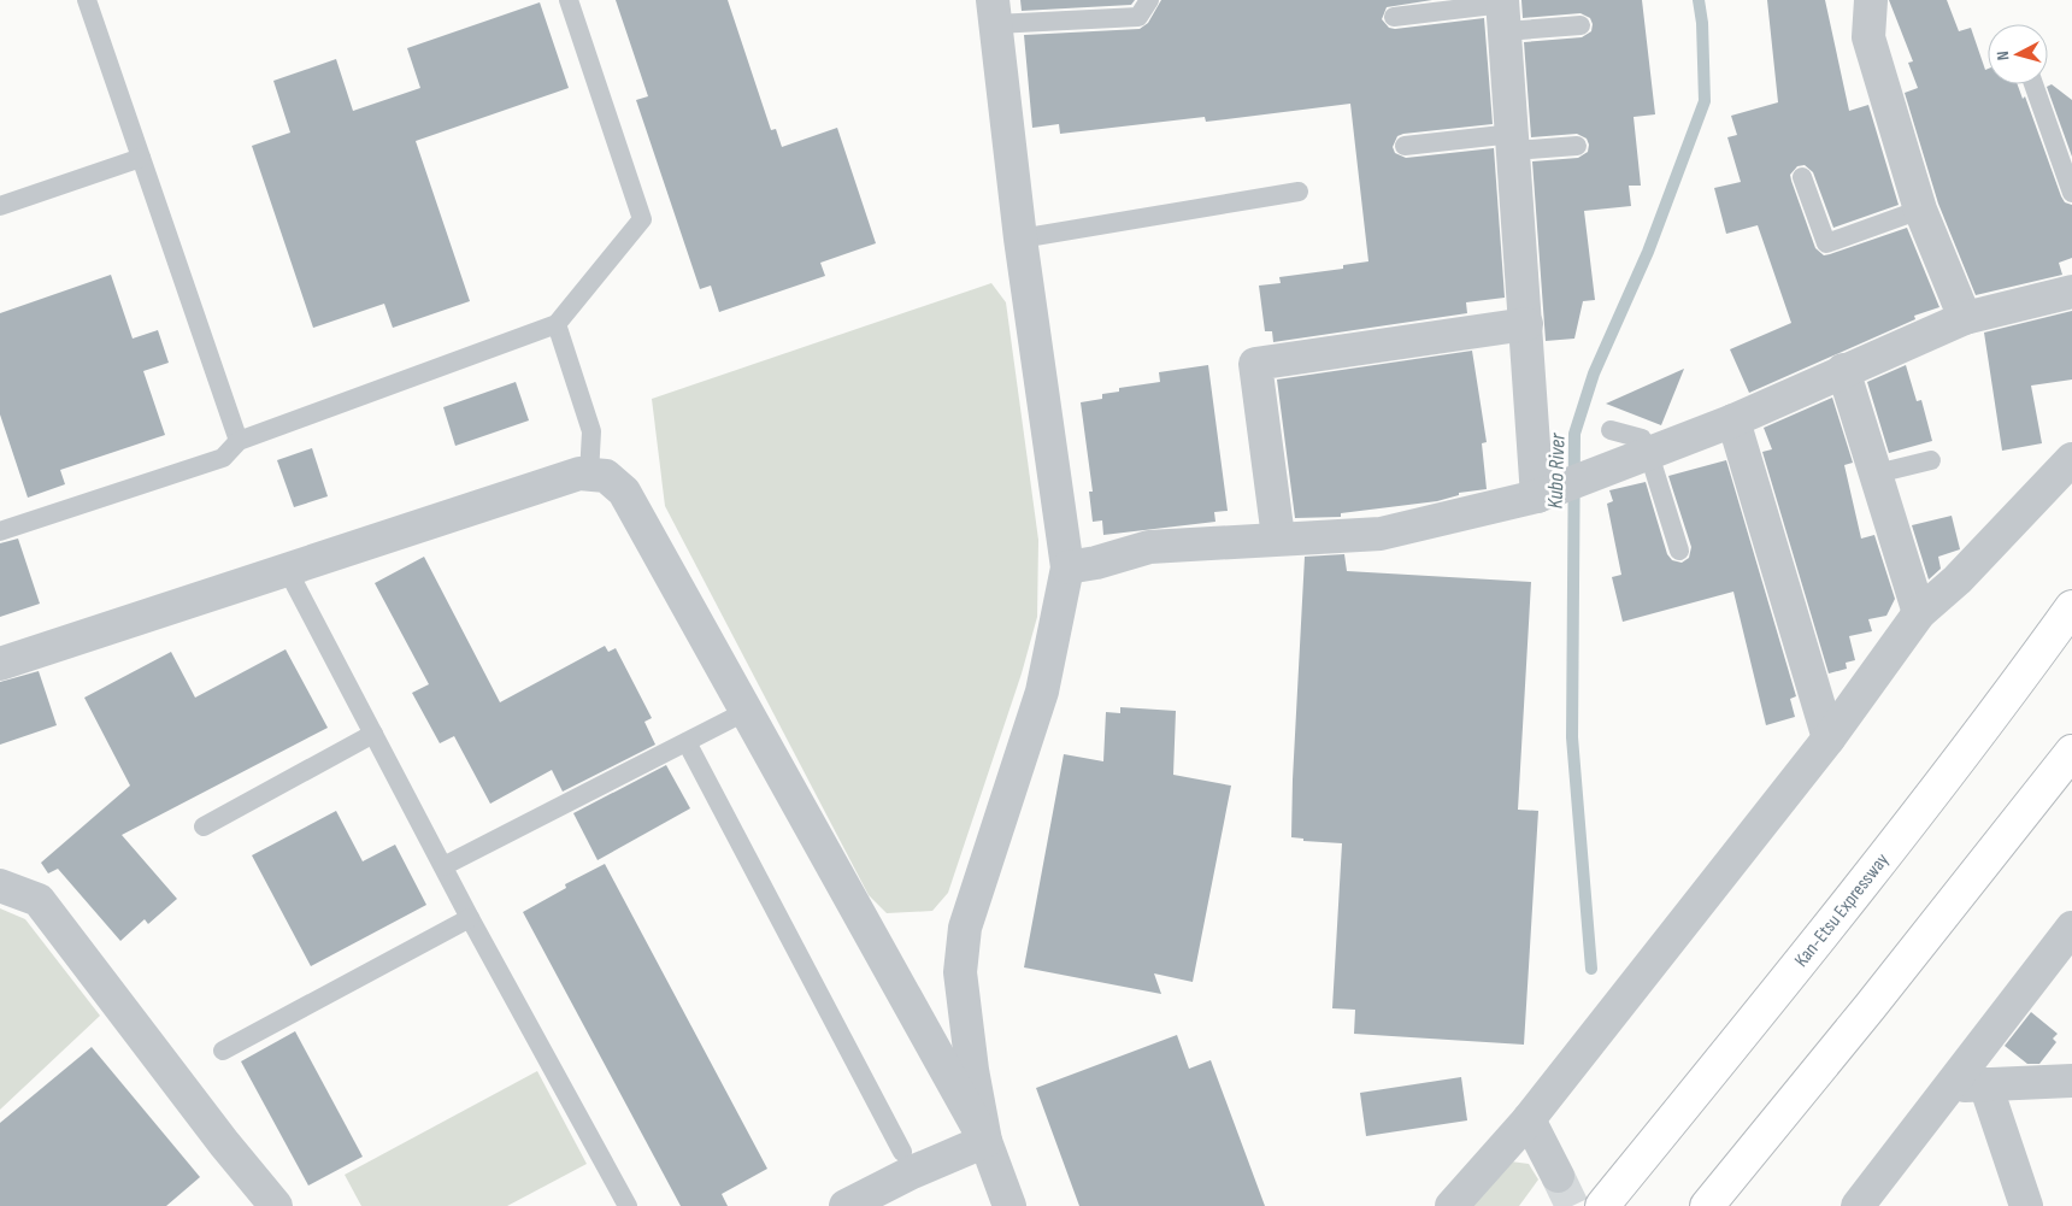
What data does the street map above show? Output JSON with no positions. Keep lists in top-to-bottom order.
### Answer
{
  "streets": {
    "highway": ["Kan-Etsu Expressway"]
  },
  "water": ["Kubo River"],
  "north": "left"
}
